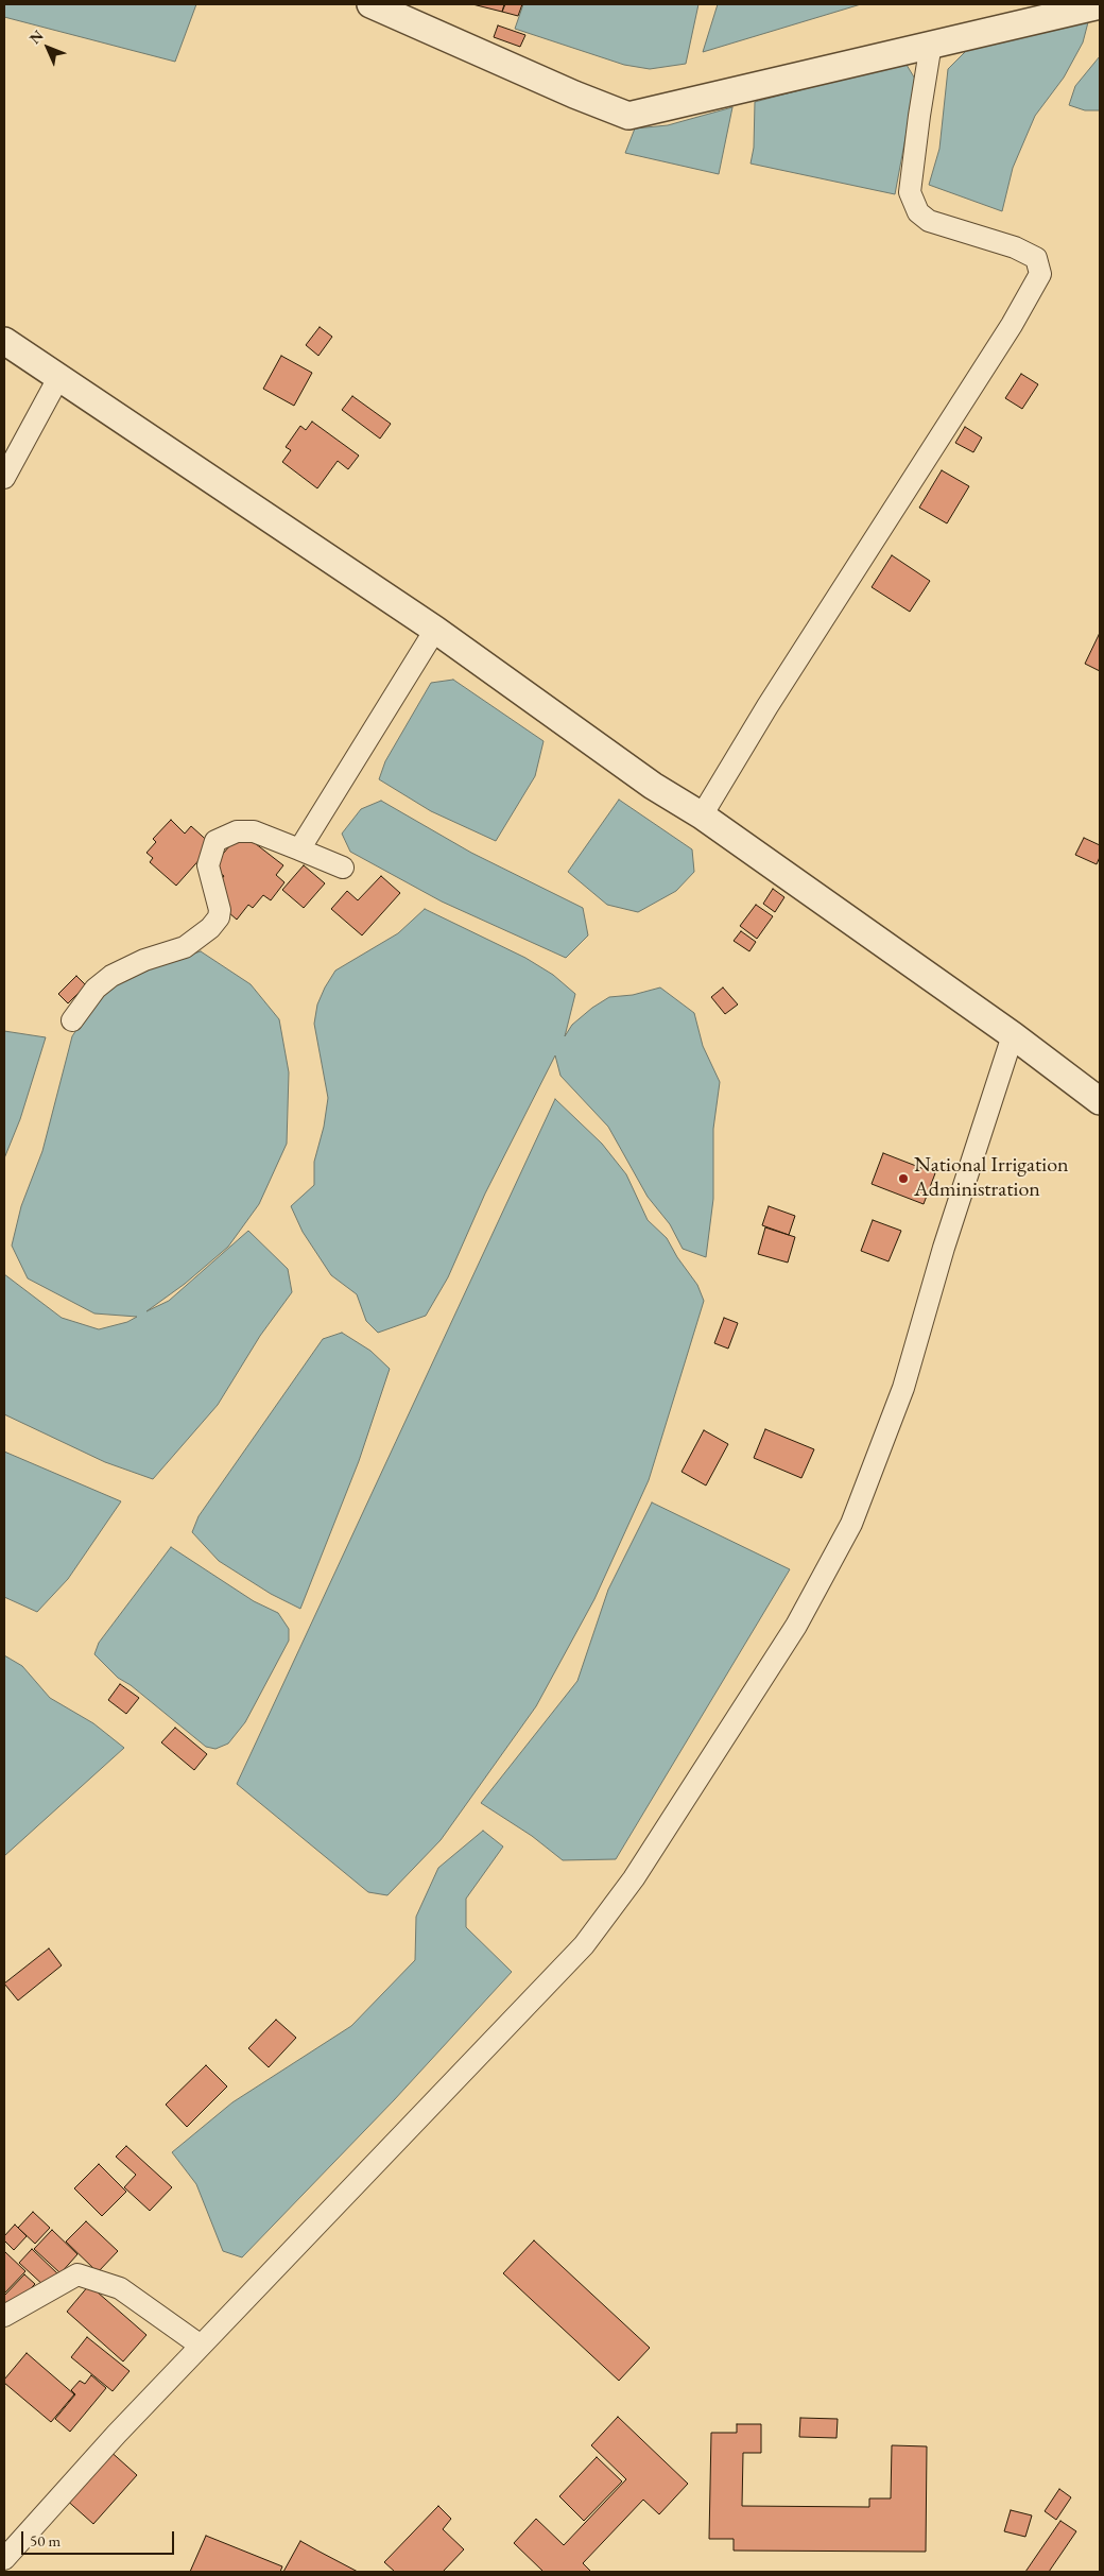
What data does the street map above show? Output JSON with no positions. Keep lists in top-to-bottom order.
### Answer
{
  "places": ["National Irrigation Administration"],
  "scale_bar": "50 m",
  "north": "top left"
}
